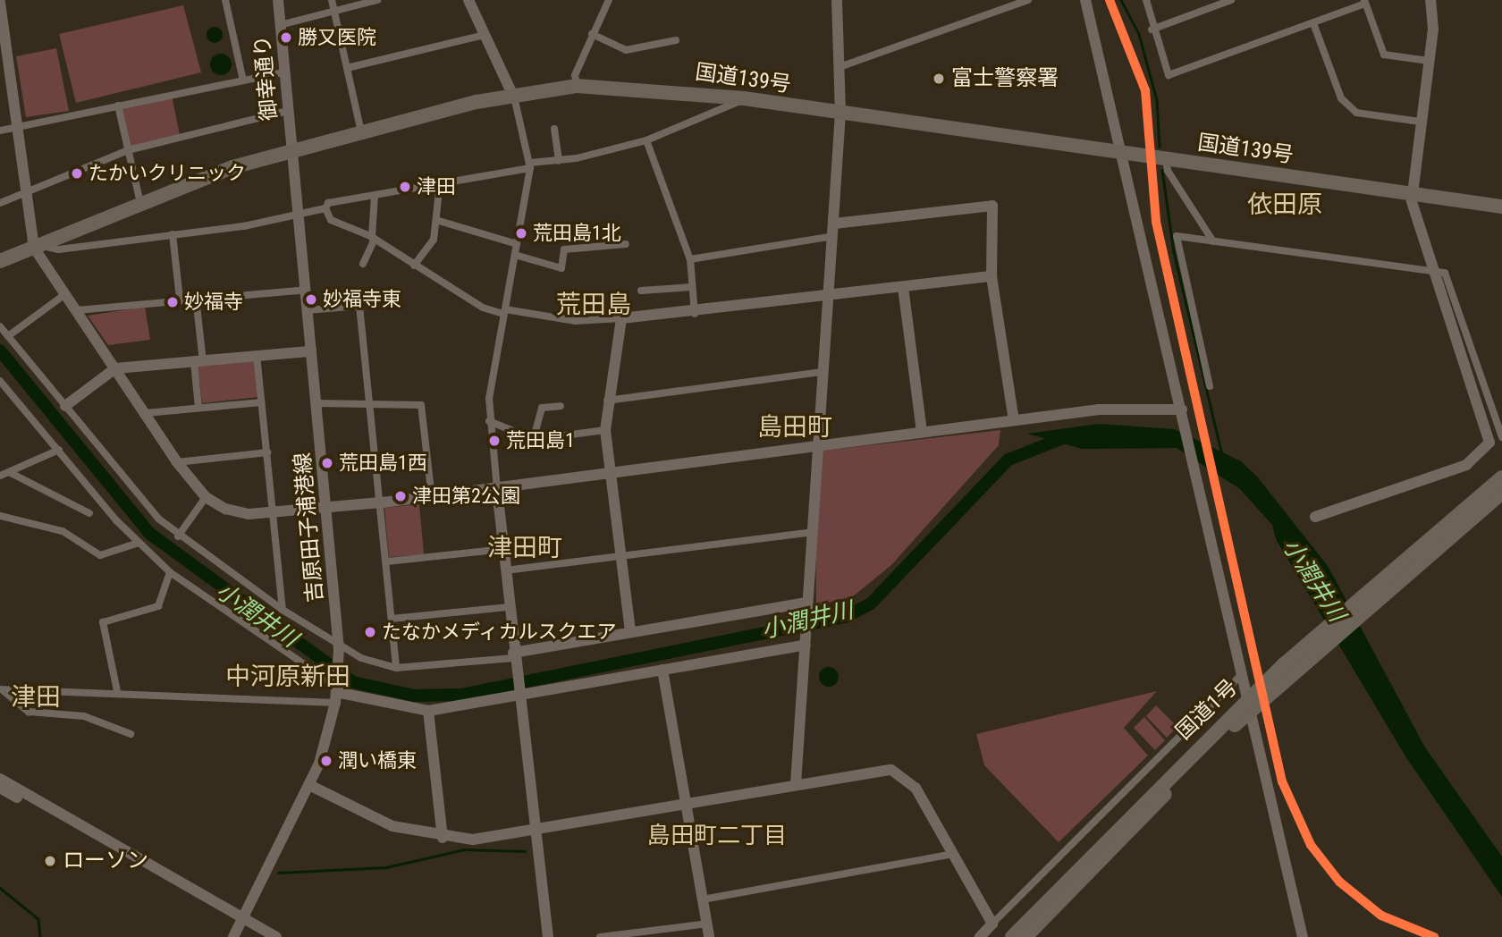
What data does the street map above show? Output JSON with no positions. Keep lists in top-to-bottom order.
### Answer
{
  "streets": {
    "highway": ["国道139号", "国道1号"],
    "street": ["御幸通り", "吉原田子浦港線"]
  },
  "crossings": [
    ["御幸通り", "国道139号"],
    ["御幸通り", "吉原田子浦港線"],
    ["国道139号", "吉原田子浦港線"]
  ],
  "districts": [
    "依田原",
    "荒田島",
    "島田町",
    "津田町",
    "中河原新田",
    "津田",
    "島田町二丁目"
  ],
  "water": ["小潤井川"],
  "places": [
    "勝又医院",
    "富士警察署",
    "たかいクリニック",
    "津田",
    "荒田島1北",
    "妙福寺東",
    "妙福寺",
    "荒田島1",
    "荒田島1西",
    "津田第2公園",
    "たなかメディカルスクエア",
    "潤い橋東",
    "ローソン"
  ]
}
